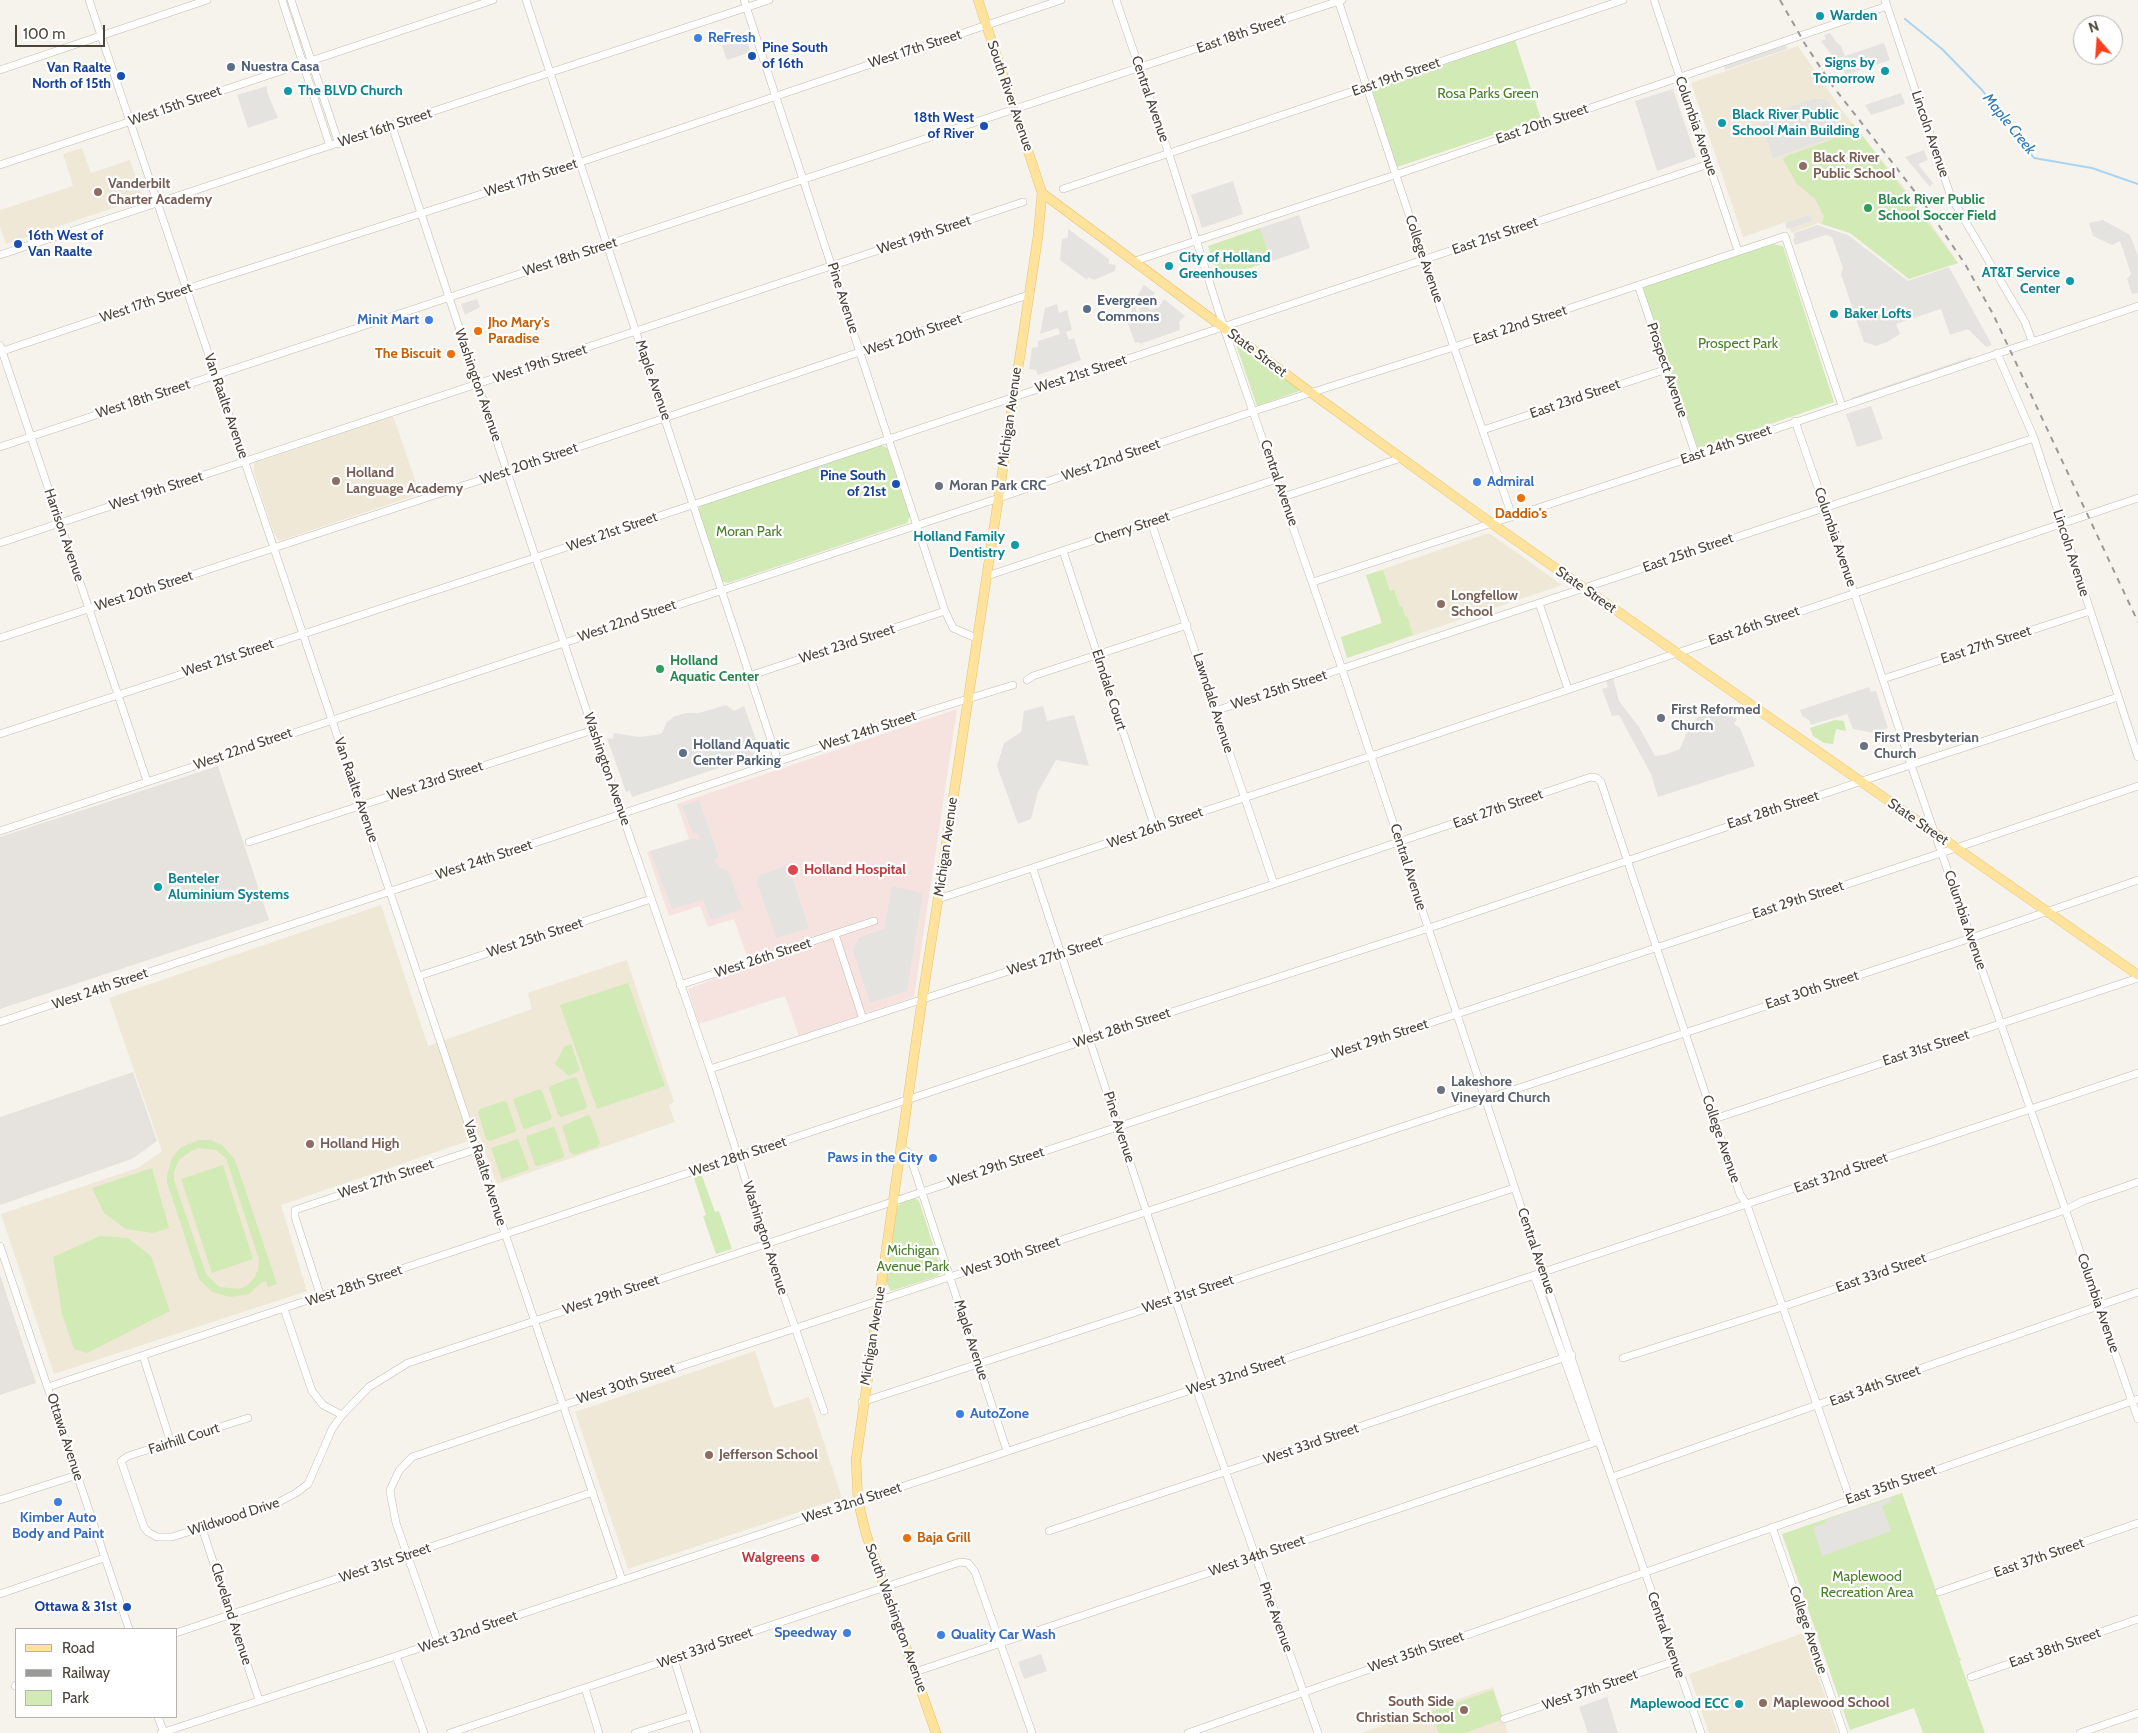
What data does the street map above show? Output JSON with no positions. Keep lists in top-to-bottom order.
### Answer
{
  "streets": {
    "main road": [
      "South River Avenue",
      "State Street",
      "Michigan Avenue",
      "South Washington Avenue"
    ],
    "street": [
      "East 18th Street",
      "West 17th Street",
      "East 19th Street",
      "Central Avenue",
      "West 15th Street",
      "East 20th Street",
      "Columbia Avenue",
      "West 16th Street",
      "Lincoln Avenue",
      "West 19th Street",
      "East 21st Street",
      "West 18th Street",
      "College Avenue",
      "Pine Avenue",
      "East 22nd Street",
      "West 20th Street",
      "Prospect Avenue",
      "West 21st Street",
      "Maple Avenue",
      "Washington Avenue",
      "East 23rd Street",
      "Van Raalte Avenue",
      "East 24th Street",
      "West 22nd Street",
      "Cherry Street",
      "Harrison Avenue",
      "East 25th Street",
      "East 26th Street",
      "West 23rd Street",
      "East 27th Street",
      "Elmdale Court",
      "West 25th Street",
      "Lawndale Avenue",
      "West 24th Street",
      "East 28th Street",
      "West 26th Street",
      "East 29th Street",
      "West 27th Street",
      "East 30th Street",
      "West 28th Street",
      "West 29th Street",
      "East 31st Street",
      "East 32nd Street",
      "West 30th Street",
      "East 33rd Street",
      "West 31st Street",
      "West 32nd Street",
      "East 34th Street",
      "Ottawa Avenue",
      "Fairhill Court",
      "West 33rd Street",
      "East 35th Street",
      "Wildwood Drive",
      "West 34th Street",
      "East 37th Street",
      "Cleveland Avenue",
      "East 38th Street",
      "West 35th Street",
      "West 37th Street"
    ]
  },
  "crossings": [
    ["East 18th Street", "Central Avenue"],
    ["East 18th Street", "West 18th Street"],
    ["East 18th Street", "College Avenue"],
    ["West 17th Street", "South River Avenue"],
    ["West 17th Street", "Pine Avenue"],
    ["West 17th Street", "Maple Avenue"],
    ["West 17th Street", "Washington Avenue"],
    ["West 17th Street", "Van Raalte Avenue"],
    ["West 17th Street", "Harrison Avenue"],
    ["East 19th Street", "Central Avenue"],
    ["East 19th Street", "College Avenue"],
    ["South River Avenue", "West 18th Street"],
    ["South River Avenue", "State Street"],
    ["South River Avenue", "Michigan Avenue"],
    ["Central Avenue", "East 20th Street"],
    ["Central Avenue", "East 21st Street"],
    ["Central Avenue", "West 18th Street"],
    ["Central Avenue", "East 22nd Street"],
    ["Central Avenue", "State Street"],
    ["Central Avenue", "West 21st Street"],
    ["Central Avenue", "East 24th Street"],
    ["Central Avenue", "West 22nd Street"],
    ["Central Avenue", "Cherry Street"],
    ["Central Avenue", "East 25th Street"],
    ["Central Avenue", "East 26th Street"],
    ["Central Avenue", "East 27th Street"],
    ["Central Avenue", "West 25th Street"],
    ["Central Avenue", "East 28th Street"],
    ["Central Avenue", "West 26th Street"],
    ["Central Avenue", "East 29th Street"],
    ["Central Avenue", "West 27th Street"],
    ["Central Avenue", "East 30th Street"],
    ["Central Avenue", "West 28th Street"],
    ["Central Avenue", "West 29th Street"],
    ["Central Avenue", "East 32nd Street"],
    ["Central Avenue", "West 30th Street"],
    ["Central Avenue", "West 31st Street"],
    ["Central Avenue", "West 32nd Street"],
    ["Central Avenue", "East 34th Street"],
    ["Central Avenue", "West 33rd Street"],
    ["Central Avenue", "East 35th Street"],
    ["Central Avenue", "West 34th Street"],
    ["Central Avenue", "West 35th Street"],
    ["Central Avenue", "West 37th Street"],
    ["West 15th Street", "Van Raalte Avenue"],
    ["East 20th Street", "Columbia Avenue"],
    ["East 20th Street", "Lincoln Avenue"],
    ["East 20th Street", "College Avenue"],
    ["Columbia Avenue", "East 21st Street"],
    ["Columbia Avenue", "East 22nd Street"],
    ["Columbia Avenue", "State Street"],
    ["Columbia Avenue", "East 24th Street"],
    ["Columbia Avenue", "East 25th Street"],
    ["Columbia Avenue", "East 26th Street"],
    ["Columbia Avenue", "East 27th Street"],
    ["Columbia Avenue", "East 28th Street"],
    ["Columbia Avenue", "East 29th Street"],
    ["Columbia Avenue", "East 30th Street"],
    ["Columbia Avenue", "East 31st Street"],
    ["Columbia Avenue", "East 32nd Street"],
    ["Columbia Avenue", "East 33rd Street"],
    ["Columbia Avenue", "East 34th Street"],
    ["Columbia Avenue", "East 35th Street"],
    ["West 16th Street", "Pine Avenue"],
    ["West 16th Street", "Maple Avenue"],
    ["West 16th Street", "Washington Avenue"],
    ["West 16th Street", "Van Raalte Avenue"],
    ["Lincoln Avenue", "East 24th Street"],
    ["Lincoln Avenue", "East 25th Street"],
    ["Lincoln Avenue", "East 26th Street"],
    ["Lincoln Avenue", "East 27th Street"],
    ["Lincoln Avenue", "East 28th Street"],
    ["West 19th Street", "Pine Avenue"],
    ["West 19th Street", "Maple Avenue"],
    ["West 19th Street", "Washington Avenue"],
    ["West 19th Street", "Van Raalte Avenue"],
    ["West 19th Street", "Harrison Avenue"],
    ["East 21st Street", "College Avenue"],
    ["East 21st Street", "State Street"],
    ["East 21st Street", "West 21st Street"],
    ["West 18th Street", "Pine Avenue"],
    ["West 18th Street", "Maple Avenue"],
    ["West 18th Street", "Washington Avenue"],
    ["West 18th Street", "Van Raalte Avenue"],
    ["West 18th Street", "Harrison Avenue"],
    ["College Avenue", "East 22nd Street"],
    ["College Avenue", "East 23rd Street"],
    ["College Avenue", "East 24th Street"],
    ["College Avenue", "East 27th Street"],
    ["College Avenue", "East 28th Street"],
    ["College Avenue", "East 29th Street"],
    ["College Avenue", "East 30th Street"],
    ["College Avenue", "East 31st Street"],
    ["College Avenue", "East 32nd Street"],
    ["College Avenue", "East 33rd Street"],
    ["College Avenue", "East 34th Street"],
    ["College Avenue", "East 35th Street"],
    ["Pine Avenue", "West 20th Street"],
    ["Pine Avenue", "West 21st Street"],
    ["Pine Avenue", "Michigan Avenue"],
    ["Pine Avenue", "West 22nd Street"],
    ["Pine Avenue", "West 23rd Street"],
    ["Pine Avenue", "West 26th Street"],
    ["Pine Avenue", "West 27th Street"],
    ["Pine Avenue", "West 28th Street"],
    ["Pine Avenue", "West 29th Street"],
    ["Pine Avenue", "West 30th Street"],
    ["Pine Avenue", "West 31st Street"],
    ["Pine Avenue", "West 32nd Street"],
    ["Pine Avenue", "West 33rd Street"],
    ["Pine Avenue", "West 34th Street"],
    ["Pine Avenue", "West 35th Street"],
    ["East 22nd Street", "State Street"],
    ["East 22nd Street", "Prospect Avenue"],
    ["East 22nd Street", "East 24th Street"],
    ["East 22nd Street", "West 22nd Street"],
    ["West 20th Street", "Maple Avenue"],
    ["West 20th Street", "Washington Avenue"],
    ["West 20th Street", "Van Raalte Avenue"],
    ["West 20th Street", "Michigan Avenue"],
    ["West 20th Street", "Harrison Avenue"],
    ["State Street", "West 21st Street"],
    ["State Street", "Michigan Avenue"],
    ["State Street", "East 24th Street"],
    ["State Street", "East 25th Street"],
    ["State Street", "East 26th Street"],
    ["State Street", "East 28th Street"],
    ["State Street", "East 29th Street"],
    ["State Street", "East 30th Street"],
    ["State Street", "East 31st Street"],
    ["Prospect Avenue", "East 23rd Street"],
    ["Prospect Avenue", "East 24th Street"],
    ["West 21st Street", "Maple Avenue"],
    ["West 21st Street", "Washington Avenue"],
    ["West 21st Street", "Van Raalte Avenue"],
    ["West 21st Street", "Michigan Avenue"],
    ["West 21st Street", "Harrison Avenue"],
    ["Maple Avenue", "Michigan Avenue"],
    ["Maple Avenue", "West 22nd Street"],
    ["Maple Avenue", "West 23rd Street"],
    ["Maple Avenue", "West 24th Street"],
    ["Maple Avenue", "West 29th Street"],
    ["Maple Avenue", "West 30th Street"],
    ["Maple Avenue", "West 31st Street"],
    ["Maple Avenue", "West 32nd Street"],
    ["Washington Avenue", "West 22nd Street"],
    ["Washington Avenue", "West 23rd Street"],
    ["Washington Avenue", "West 25th Street"],
    ["Washington Avenue", "West 24th Street"],
    ["Washington Avenue", "West 26th Street"],
    ["Washington Avenue", "West 27th Street"],
    ["Washington Avenue", "West 28th Street"],
    ["Washington Avenue", "West 29th Street"],
    ["Washington Avenue", "West 30th Street"],
    ["Van Raalte Avenue", "West 22nd Street"],
    ["Van Raalte Avenue", "West 23rd Street"],
    ["Van Raalte Avenue", "West 25th Street"],
    ["Van Raalte Avenue", "West 24th Street"],
    ["Van Raalte Avenue", "West 27th Street"],
    ["Van Raalte Avenue", "West 28th Street"],
    ["Van Raalte Avenue", "West 29th Street"],
    ["Van Raalte Avenue", "West 30th Street"],
    ["Van Raalte Avenue", "West 31st Street"],
    ["Van Raalte Avenue", "West 32nd Street"],
    ["Van Raalte Avenue", "Wildwood Drive"],
    ["Michigan Avenue", "West 22nd Street"],
    ["Michigan Avenue", "Cherry Street"],
    ["Michigan Avenue", "West 24th Street"],
    ["Michigan Avenue", "West 26th Street"],
    ["Michigan Avenue", "West 27th Street"],
    ["Michigan Avenue", "West 28th Street"],
    ["Michigan Avenue", "West 29th Street"],
    ["Michigan Avenue", "West 30th Street"],
    ["Michigan Avenue", "West 31st Street"],
    ["Michigan Avenue", "West 32nd Street"],
    ["Michigan Avenue", "South Washington Avenue"],
    ["West 22nd Street", "Harrison Avenue"],
    ["Cherry Street", "Elmdale Court"],
    ["Cherry Street", "Lawndale Avenue"],
    ["East 25th Street", "West 25th Street"],
    ["East 26th Street", "West 26th Street"],
    ["East 27th Street", "West 27th Street"],
    ["Elmdale Court", "West 26th Street"],
    ["West 25th Street", "Lawndale Avenue"],
    ["Lawndale Avenue", "West 26th Street"],
    ["Lawndale Avenue", "West 27th Street"],
    ["East 28th Street", "West 28th Street"],
    ["East 29th Street", "West 29th Street"],
    ["West 27th Street", "West 28th Street"],
    ["East 30th Street", "West 30th Street"],
    ["West 28th Street", "Ottawa Avenue"],
    ["West 29th Street", "Wildwood Drive"],
    ["East 32nd Street", "West 32nd Street"],
    ["West 30th Street", "West 31st Street"],
    ["West 31st Street", "Cleveland Avenue"],
    ["West 32nd Street", "Cleveland Avenue"],
    ["West 32nd Street", "South Washington Avenue"],
    ["Fairhill Court", "Wildwood Drive"],
    ["West 33rd Street", "West 34th Street"],
    ["West 33rd Street", "South Washington Avenue"],
    ["East 35th Street", "West 35th Street"],
    ["Wildwood Drive", "Cleveland Avenue"],
    ["West 34th Street", "South Washington Avenue"]
  ],
  "water": ["Maple Creek"],
  "parks": [
    "Rosa Parks Green",
    "Prospect Park",
    "Moran Park",
    "Michigan Avenue Park",
    "Maplewood Recreation Area"
  ],
  "places": [
    "Warden",
    "ReFresh",
    "Pine South of 16th",
    "Nuestra Casa",
    "Signs by Tomorrow",
    "Van Raalte North of 15th",
    "The BLVD Church",
    "Black River Public School Main Building",
    "18th West of River",
    "Black River Public School",
    "Vanderbilt Charter Academy",
    "Black River Public School Soccer Field",
    "16th West of Van Raalte",
    "City of Holland Greenhouses",
    "AT&T Service Center",
    "Evergreen Commons",
    "Baker Lofts",
    "Minit Mart",
    "Jho Mary's Paradise",
    "The Biscuit",
    "Holland Language Academy",
    "Admiral",
    "Pine South of 21st",
    "Moran Park CRC",
    "Daddio's",
    "Holland Family Dentistry",
    "Longfellow School",
    "Holland Aquatic Center",
    "First Reformed Church",
    "First Presbyterian Church",
    "Holland Aquatic Center Parking",
    "Holland Hospital",
    "Benteler Aluminium Systems",
    "Lakeshore Vineyard Church",
    "Holland High",
    "Paws in the City",
    "AutoZone",
    "Jefferson School",
    "Kimber Auto Body and Paint",
    "Baja Grill",
    "Walgreens",
    "Ottawa & 31st",
    "Speedway",
    "Quality Car Wash",
    "Maplewood School",
    "Maplewood ECC",
    "South Side Christian School"
  ],
  "legend": ["Road", "Railway", "Park"],
  "scale_bar": "100 m",
  "north": "top"
}
